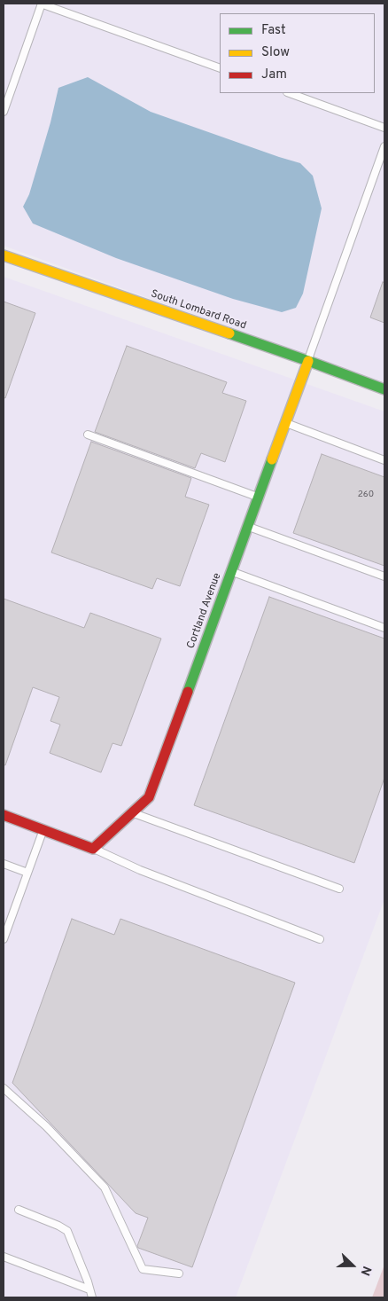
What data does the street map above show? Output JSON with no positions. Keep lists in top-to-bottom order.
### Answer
{
  "streets": {
    "street": ["South Lombard Road", "Cortland Avenue"]
  },
  "crossings": [
    ["South Lombard Road", "Cortland Avenue"]
  ],
  "house_numbers": ["260"],
  "legend": ["Fast", "Slow", "Jam"],
  "north": "right"
}
